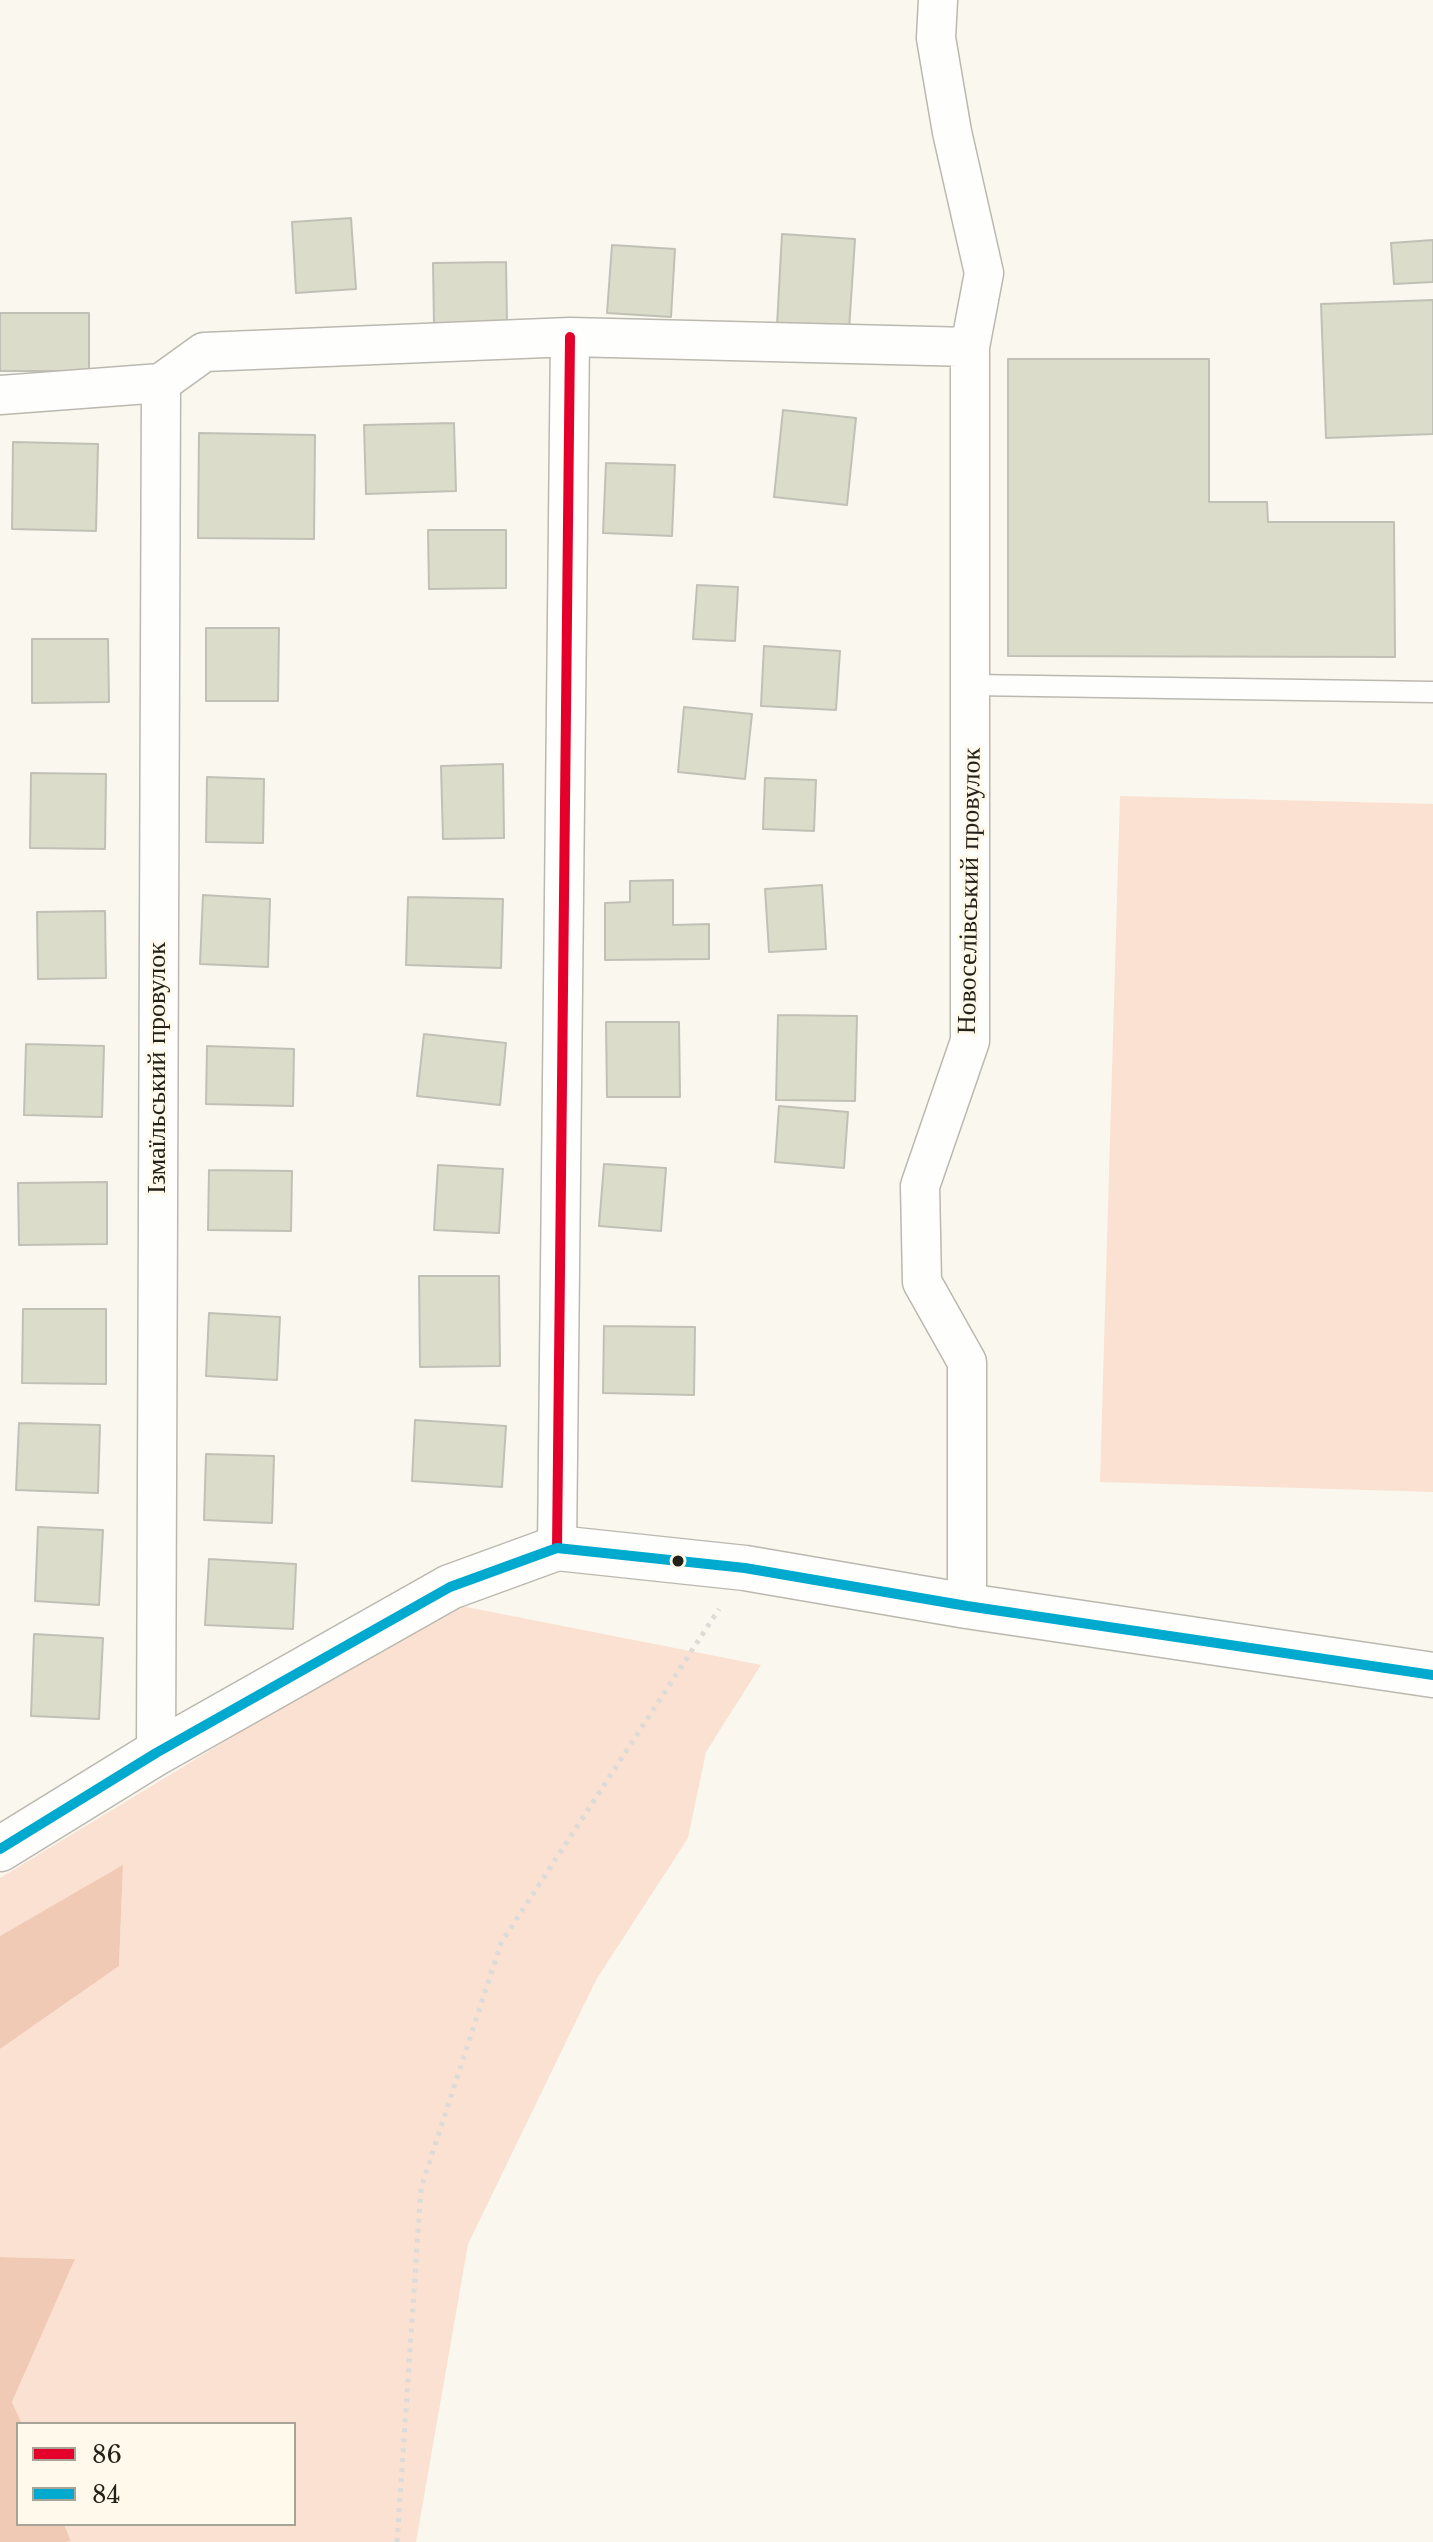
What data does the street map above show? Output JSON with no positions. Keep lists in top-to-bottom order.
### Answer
{
  "streets": {
    "street": ["Новоселівський провулок", "Ізмаїльський провулок"]
  },
  "lines": ["transit line 86", "transit line 84"],
  "legend": ["86", "84"]
}
